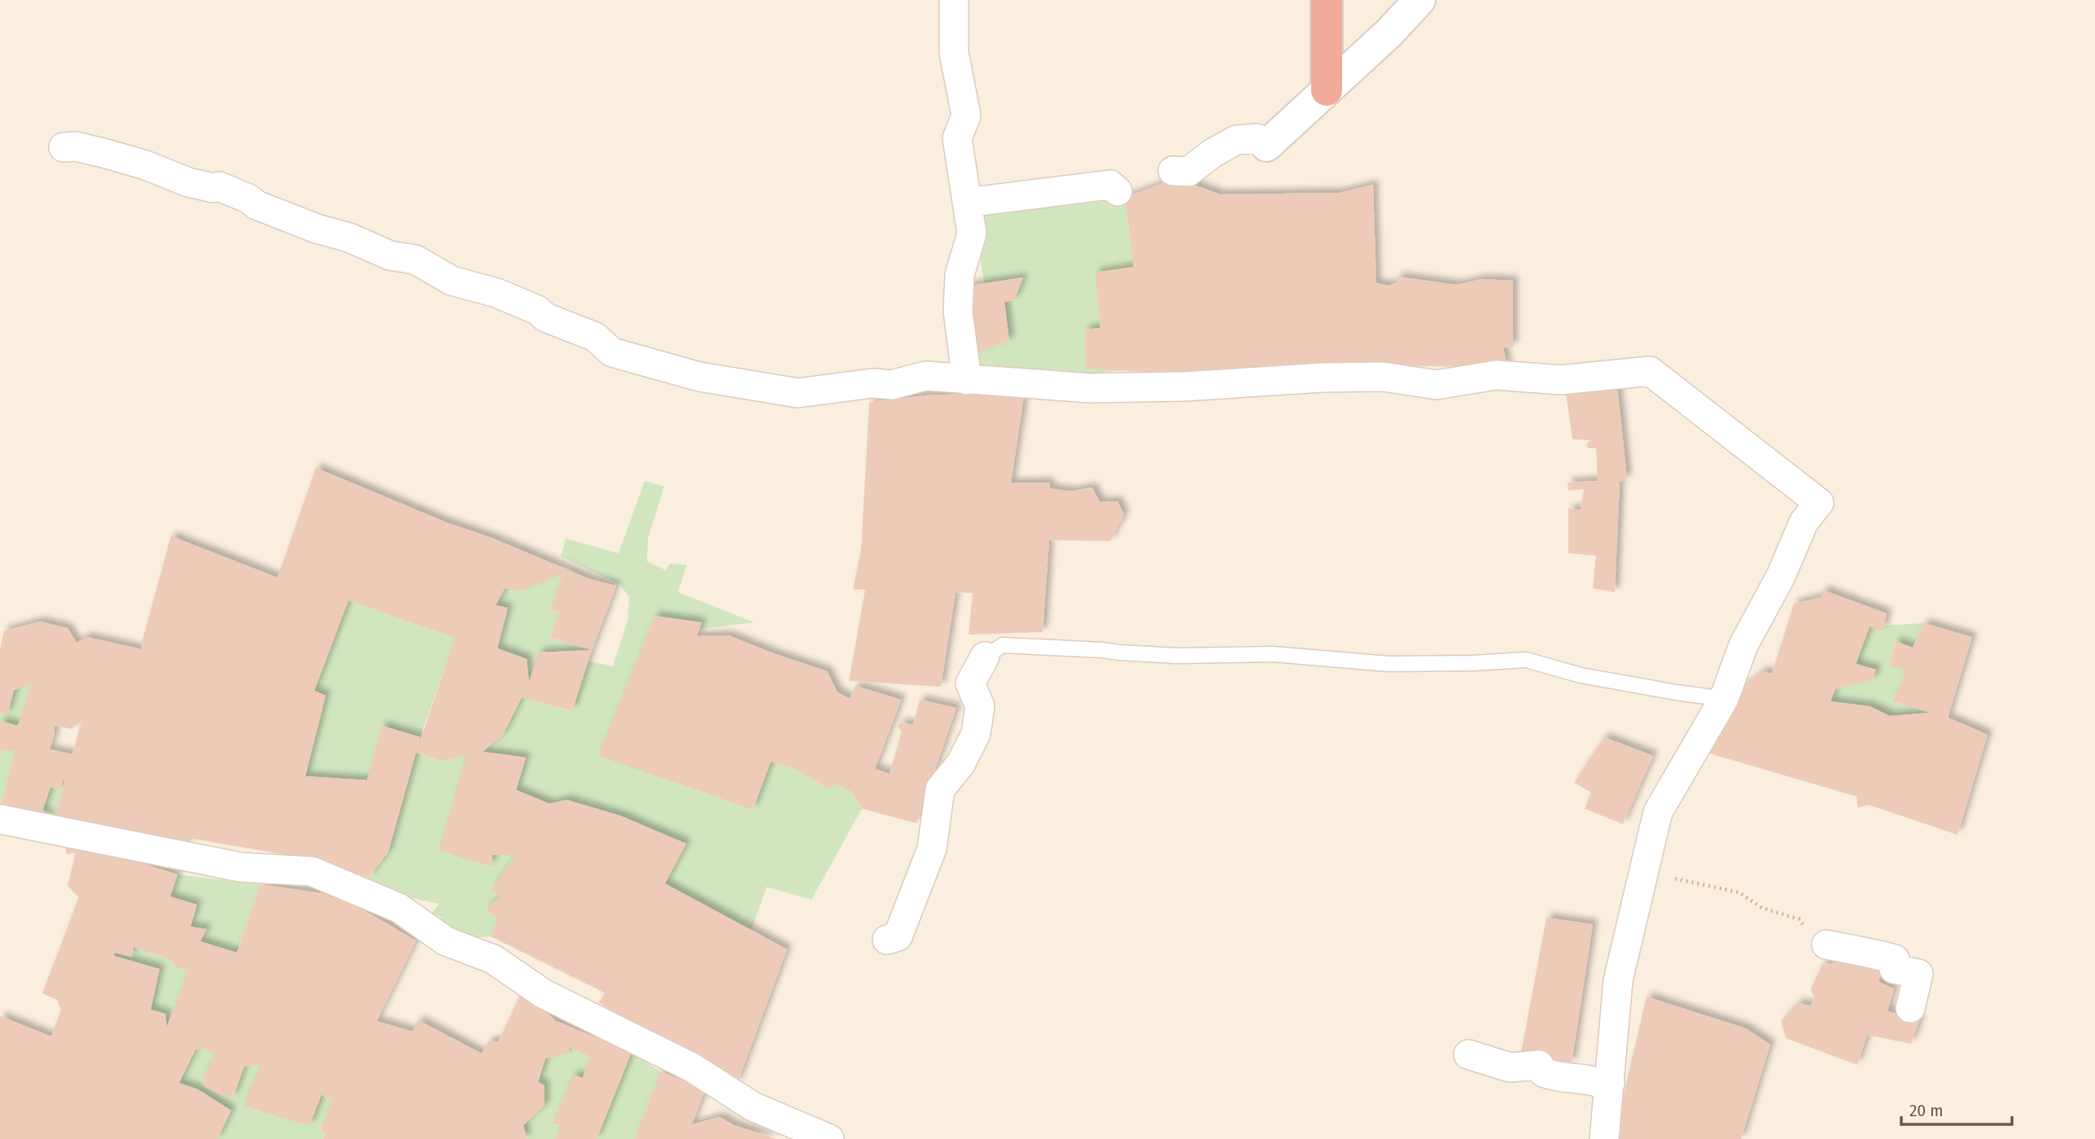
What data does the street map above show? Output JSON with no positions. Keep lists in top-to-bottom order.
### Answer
{
  "scale_bar": "20 m"
}
